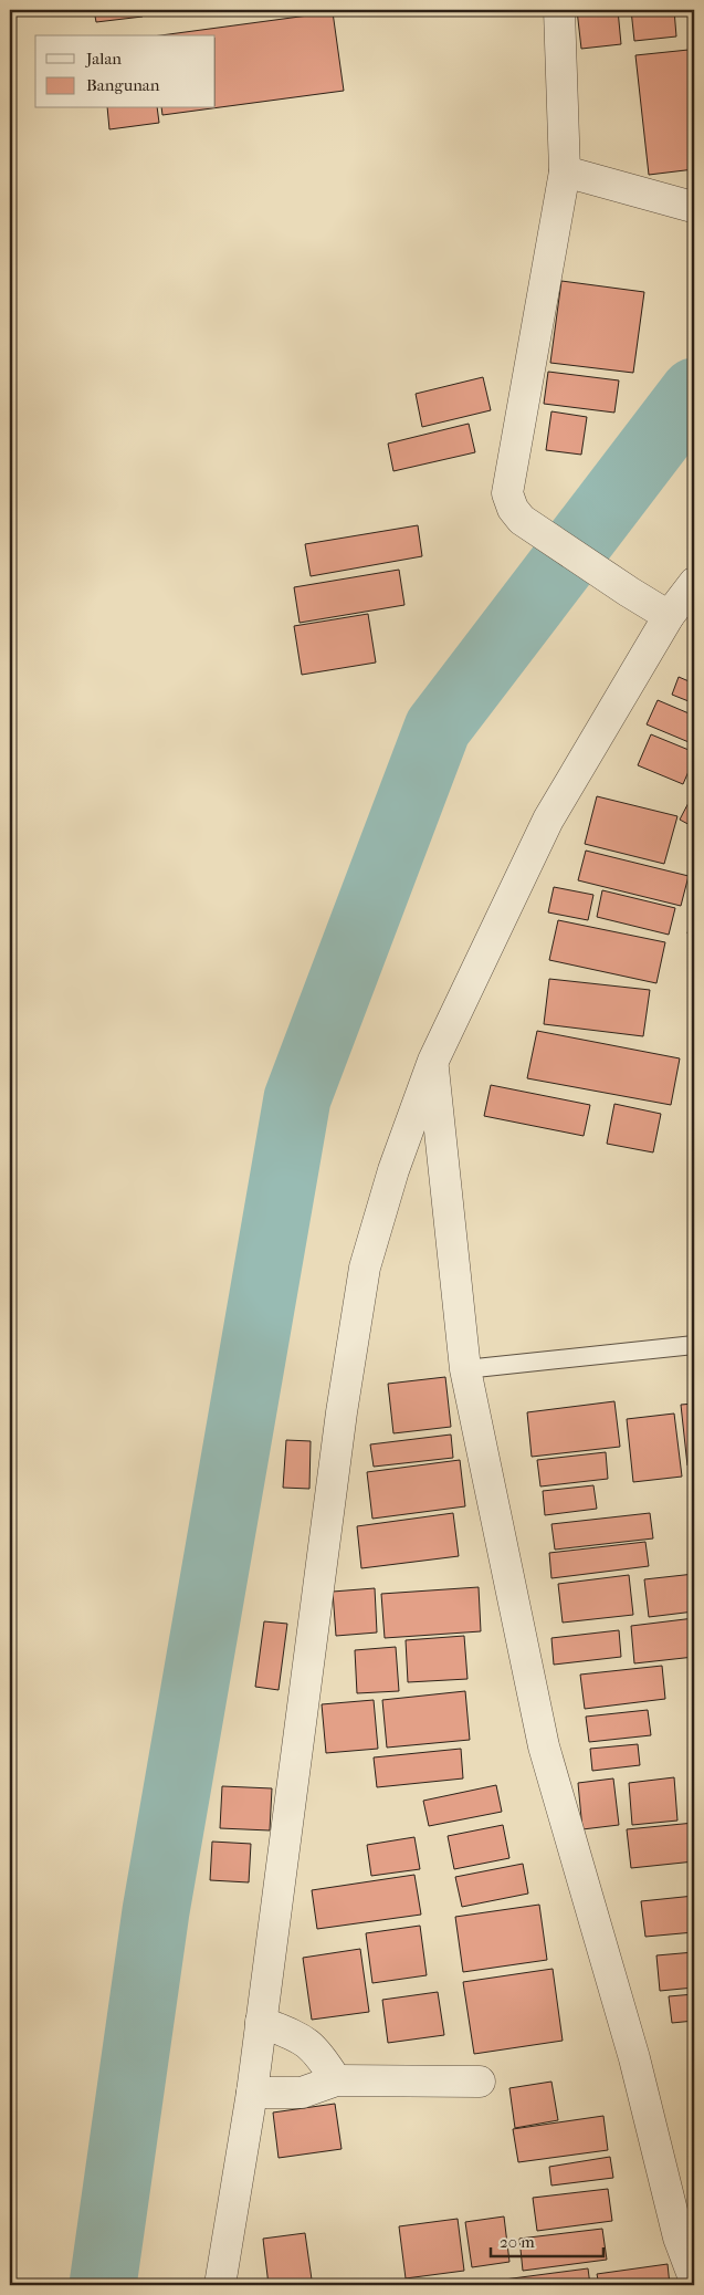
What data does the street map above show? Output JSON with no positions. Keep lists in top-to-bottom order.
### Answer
{
  "legend": ["Jalan", "Bangunan"],
  "scale_bar": "20 m"
}
